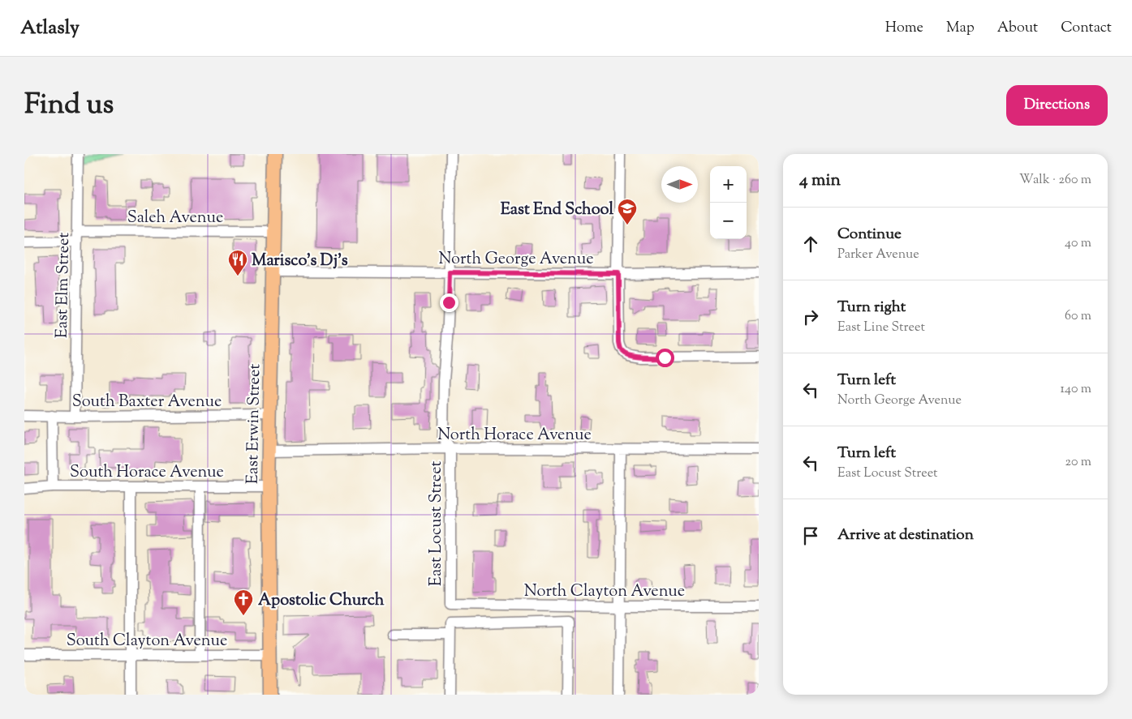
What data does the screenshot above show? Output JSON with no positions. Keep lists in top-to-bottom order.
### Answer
{
  "streets": {
    "main road": ["East Erwin Street"],
    "street": [
      "Saleh Avenue",
      "North George Avenue",
      "East Elm Street",
      "South Baxter Avenue",
      "North Horace Avenue",
      "South Horace Avenue",
      "East Locust Street",
      "North Clayton Avenue",
      "South Clayton Avenue"
    ]
  },
  "crossings": [
    ["Saleh Avenue", "East Elm Street"],
    ["Saleh Avenue", "East Erwin Street"],
    ["North George Avenue", "East Erwin Street"],
    ["North George Avenue", "East Locust Street"],
    ["East Elm Street", "South Baxter Avenue"],
    ["South Baxter Avenue", "East Erwin Street"],
    ["East Erwin Street", "North Horace Avenue"],
    ["East Erwin Street", "South Horace Avenue"],
    ["East Erwin Street", "South Clayton Avenue"],
    ["North Horace Avenue", "East Locust Street"],
    ["East Locust Street", "North Clayton Avenue"]
  ],
  "places": {
    "school or university": ["East End School"],
    "restaurant": ["Marisco's Dj's"],
    "church": ["Apostolic Church"]
  },
  "north": "right",
  "page": {
    "header": "Atlasly",
    "nav": [
      "Home",
      "Map",
      "About",
      "Contact"
    ],
    "title": "Find us",
    "buttons": "Directions",
    "heading": ["4 min", "Walk · 260 m"],
    "map_buttons": ["+", "−"],
    "list": [
      ["Continue", "Parker Avenue", "40 m"],
      ["Turn right", "East Line Street", "60 m"],
      ["Turn left", "North George Avenue", "140 m"],
      ["Turn left", "East Locust Street", "20 m"],
      "Arrive at destination"
    ]
  }
}
